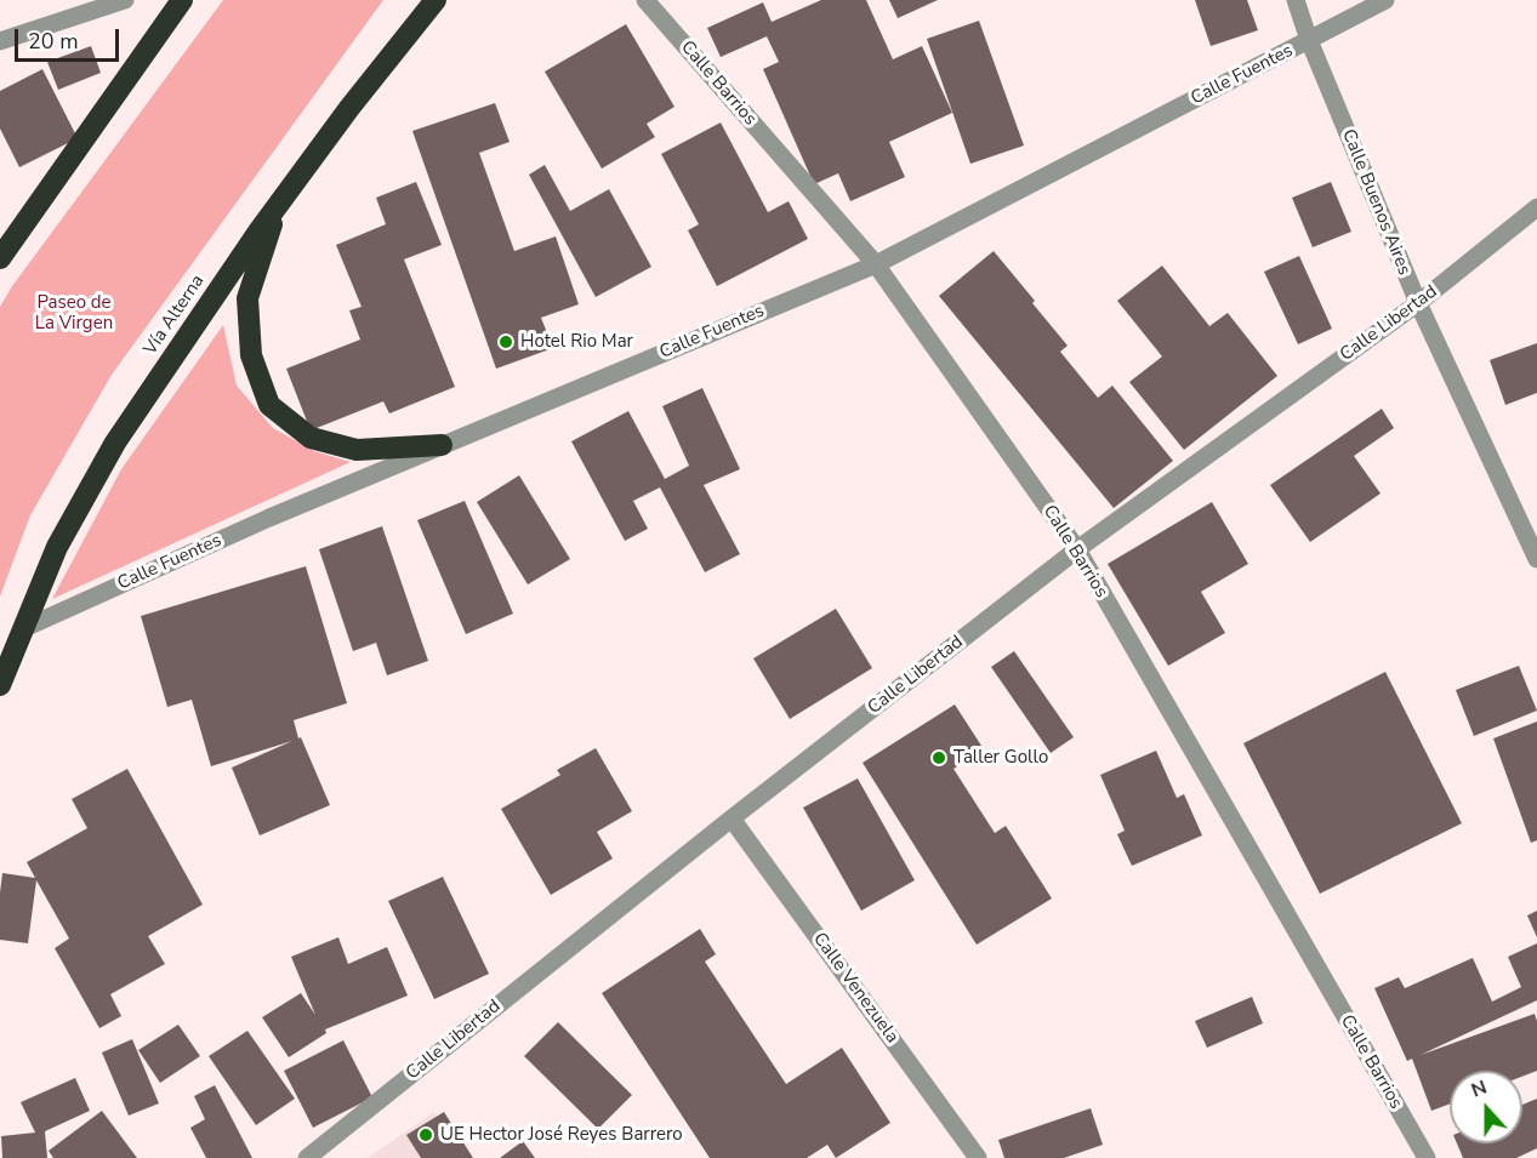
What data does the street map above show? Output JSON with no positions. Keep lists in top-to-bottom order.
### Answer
{
  "streets": {
    "highway": ["Vía Alterna"],
    "street": [
      "Calle Fuentes",
      "Calle Barrios",
      "Calle Buenos Aires",
      "Calle Libertad",
      "Calle Venezuela"
    ]
  },
  "crossings": [
    ["Calle Fuentes", "Calle Barrios"],
    ["Calle Fuentes", "Calle Buenos Aires"],
    ["Calle Fuentes", "Vía Alterna"],
    ["Calle Barrios", "Calle Libertad"],
    ["Calle Buenos Aires", "Calle Libertad"],
    ["Calle Libertad", "Calle Venezuela"]
  ],
  "parks": ["Paseo de La Virgen"],
  "places": ["Hotel Rio Mar", "Taller Gollo", "UE Hector José Reyes Barrero"],
  "scale_bar": "20 m",
  "north": "top"
}
